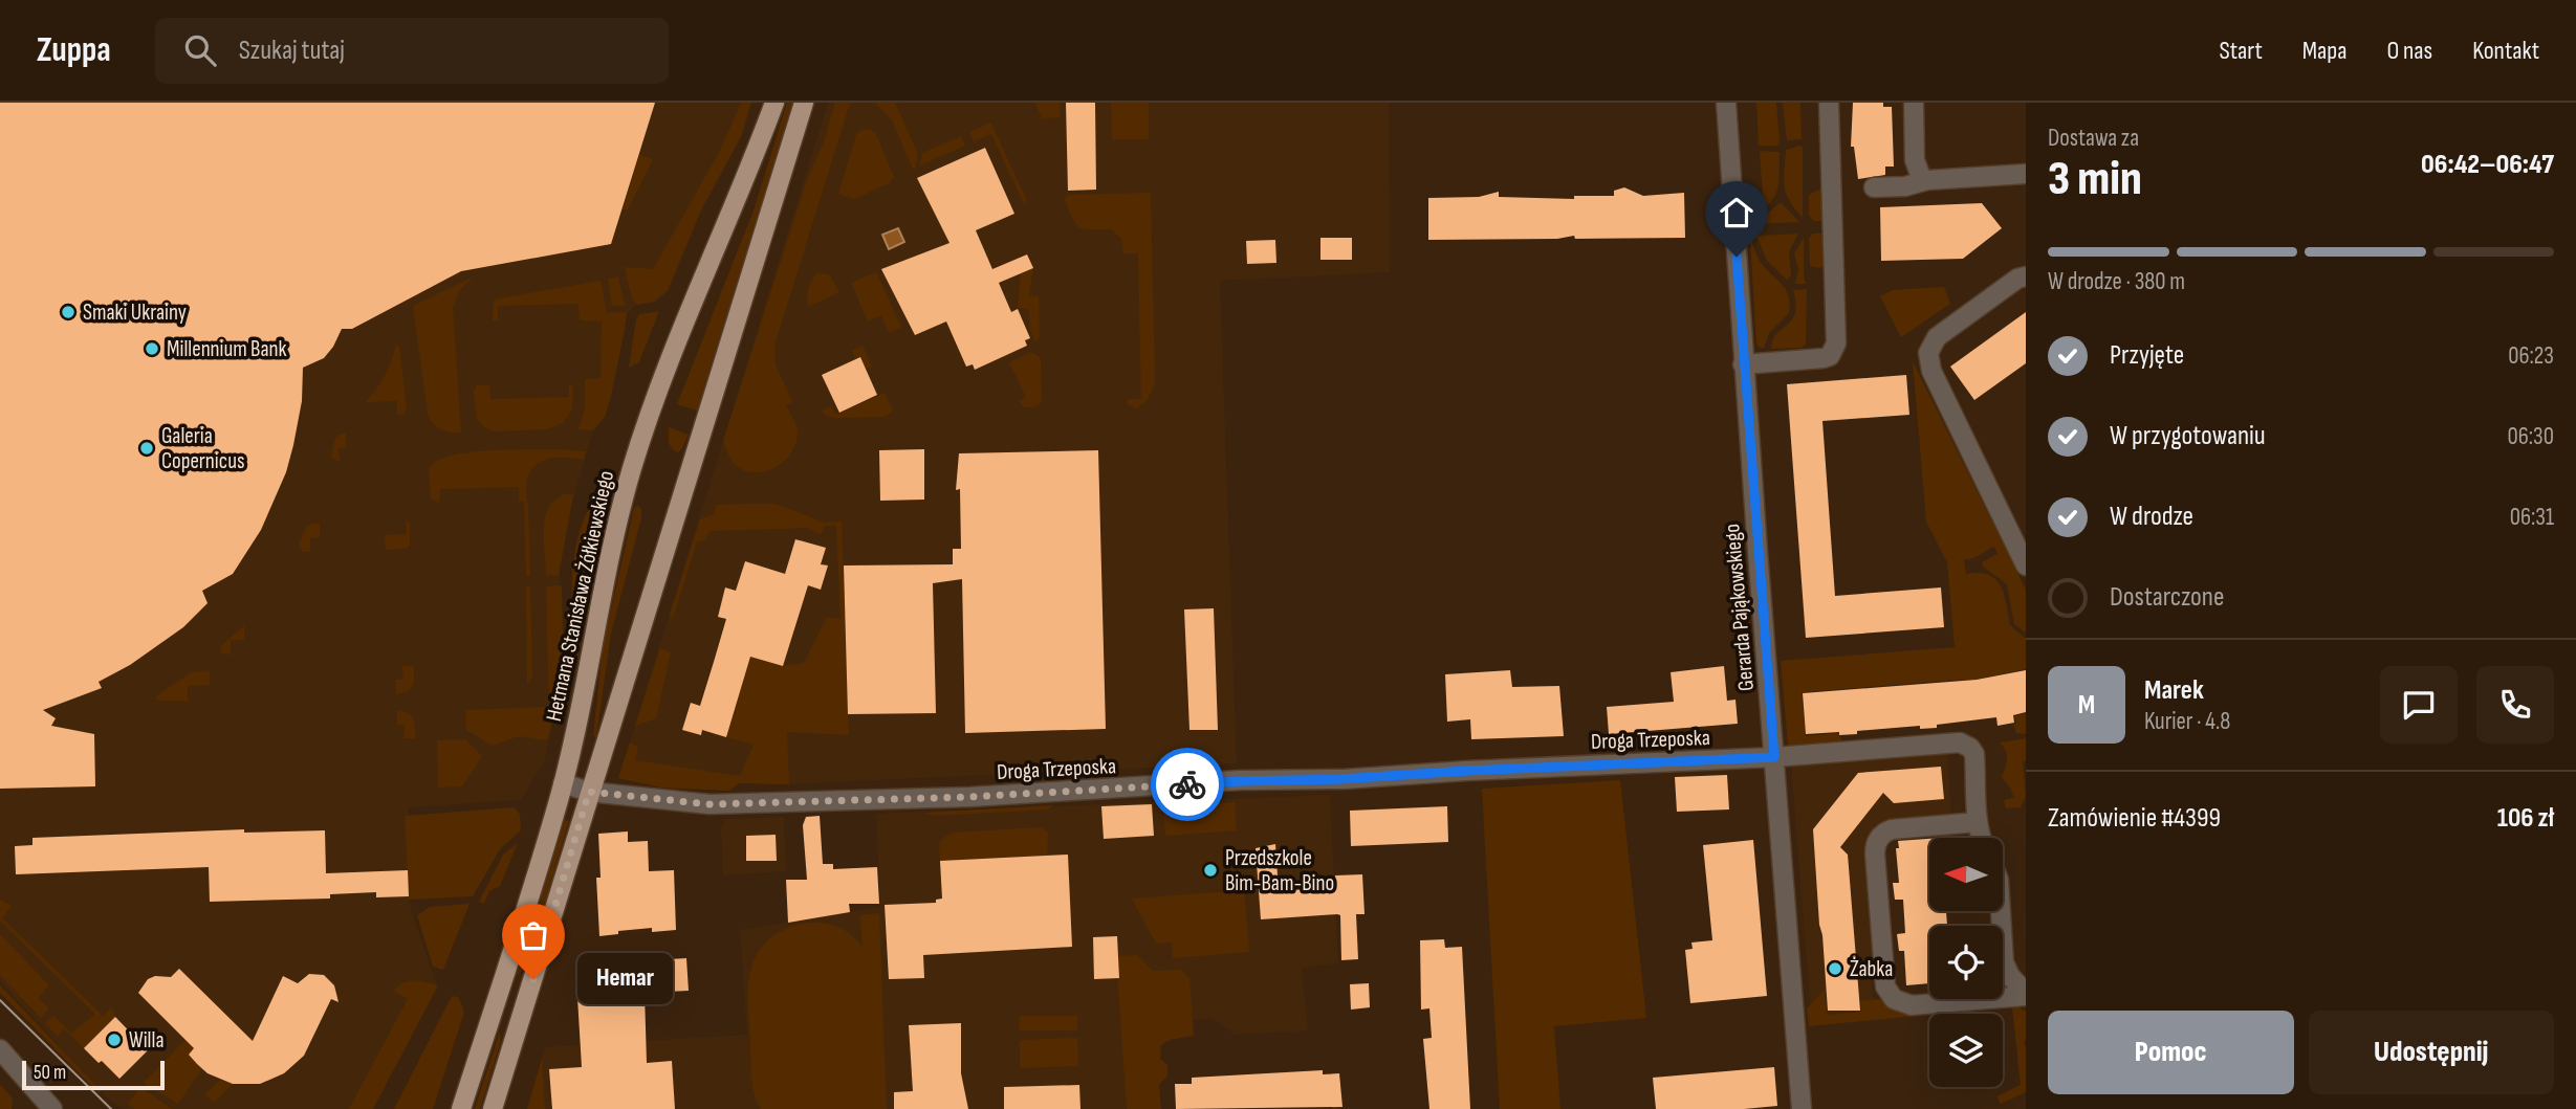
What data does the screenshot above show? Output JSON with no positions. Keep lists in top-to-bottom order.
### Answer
{
  "streets": {
    "main road": ["Hetmana Stanisława Żółkiewskiego"],
    "street": ["Gerarda Pająkowskiego", "Droga Trzeposka"]
  },
  "crossings": [
    ["Hetmana Stanisława Żółkiewskiego", "Droga Trzeposka"],
    ["Gerarda Pająkowskiego", "Droga Trzeposka"]
  ],
  "places": [
    "Smaki Ukrainy",
    "Millennium Bank",
    "Galeria Copernicus",
    "Przedszkole Bim-Bam-Bino",
    "Żabka",
    "Hemar",
    "Willa"
  ],
  "scale_bar": "50 m",
  "north": "left",
  "page": {
    "header": "Zuppa",
    "search": "Szukaj tutaj",
    "nav": [
      "Start",
      "Mapa",
      "O nas",
      "Kontakt"
    ],
    "heading": ["3 min", "Dostawa za", "06:42–06:47"],
    "panel": [
      "Marek",
      "Kurier · 4.8",
      "Zamówienie #4399",
      "106 zł"
    ],
    "bar": "W drodze · 380 m",
    "list": [
      ["Przyjęte", "06:23"],
      ["W przygotowaniu", "06:30"],
      ["W drodze", "06:31"],
      "Dostarczone"
    ],
    "round": "M",
    "bubble": "Hemar",
    "buttons": ["Pomoc", "Udostępnij"],
    "scale": "50 m"
  }
}
